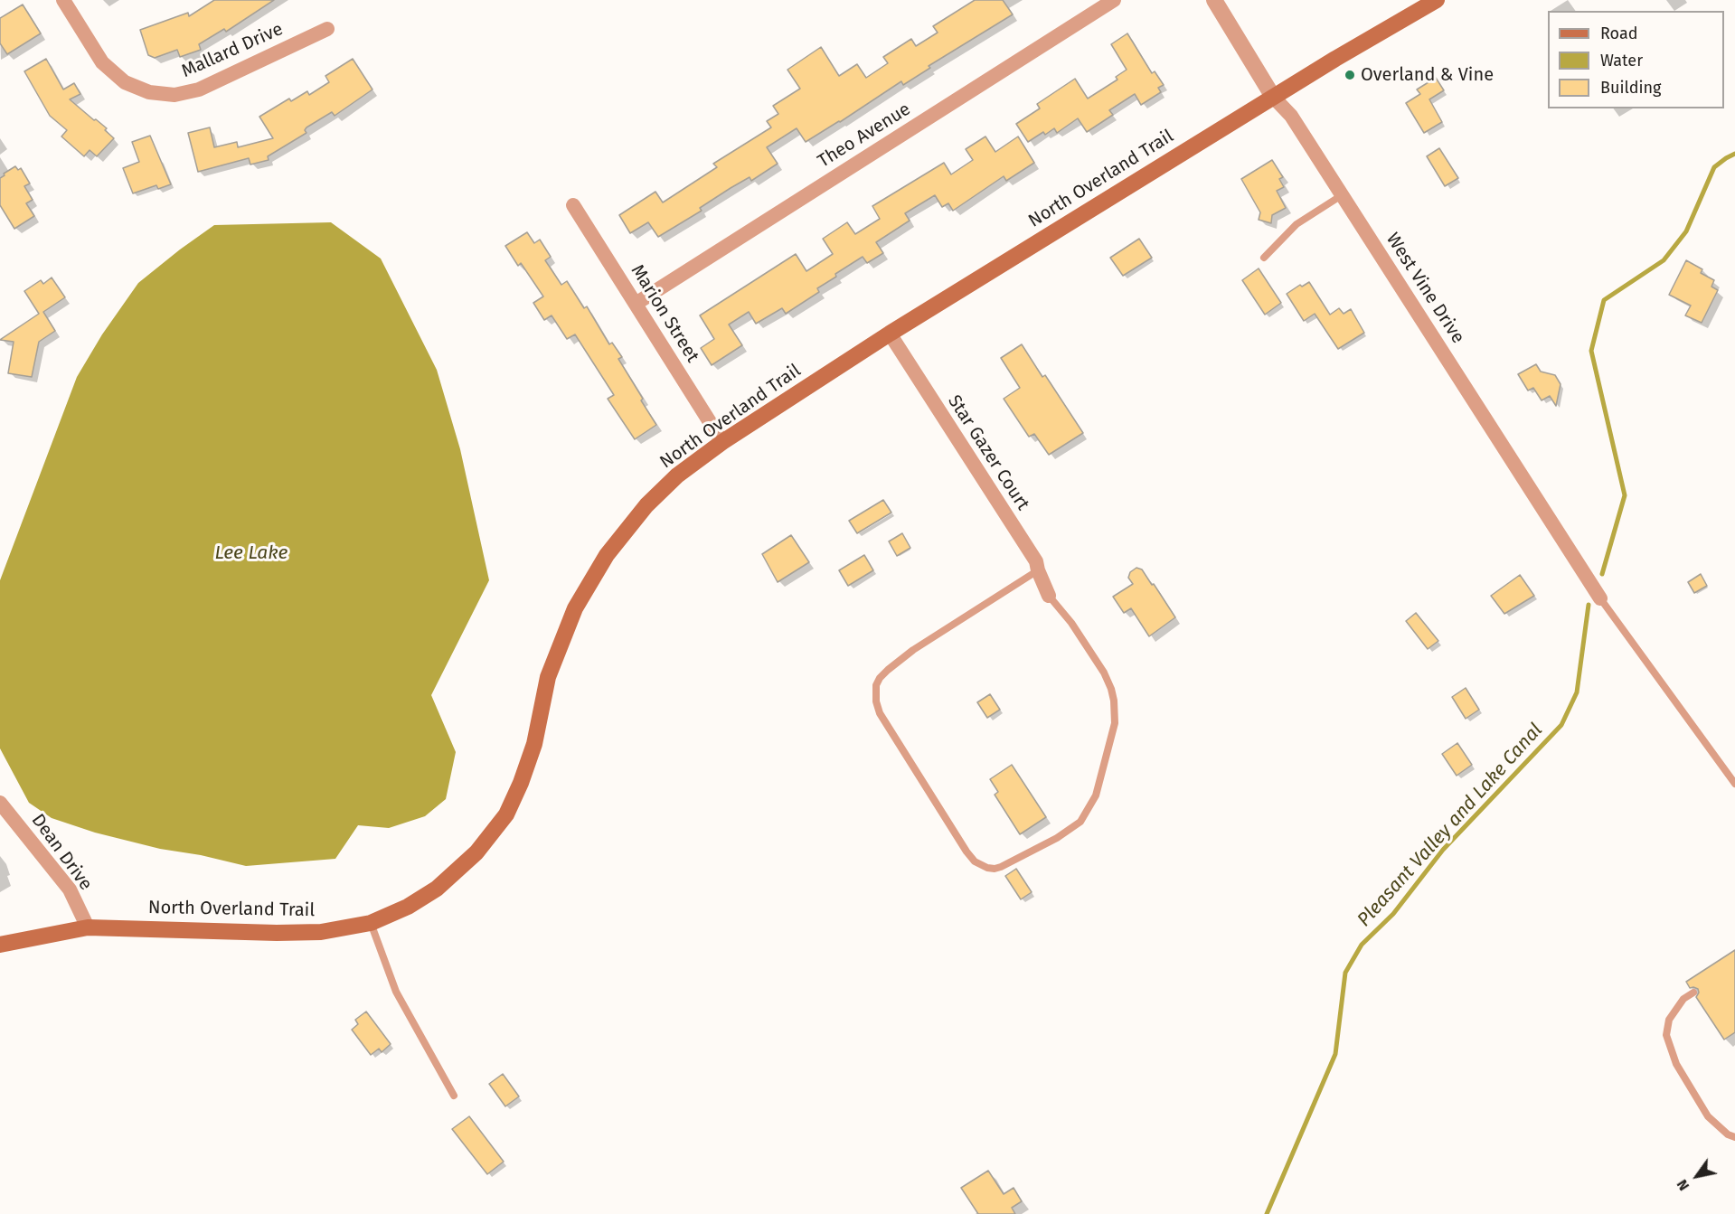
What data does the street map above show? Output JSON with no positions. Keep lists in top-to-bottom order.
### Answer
{
  "streets": {
    "main road": ["North Overland Trail"],
    "street": [
      "Mallard Drive",
      "Theo Avenue",
      "West Vine Drive",
      "Marion Street",
      "Star Gazer Court",
      "Dean Drive"
    ]
  },
  "crossings": [
    ["Theo Avenue", "Marion Street"],
    ["North Overland Trail", "West Vine Drive"],
    ["North Overland Trail", "Marion Street"],
    ["North Overland Trail", "Star Gazer Court"],
    ["North Overland Trail", "Dean Drive"]
  ],
  "water": ["Lee Lake", "Pleasant Valley and Lake Canal"],
  "places": ["Overland & Vine"],
  "legend": ["Road", "Water", "Building"],
  "north": "bottom left"
}
